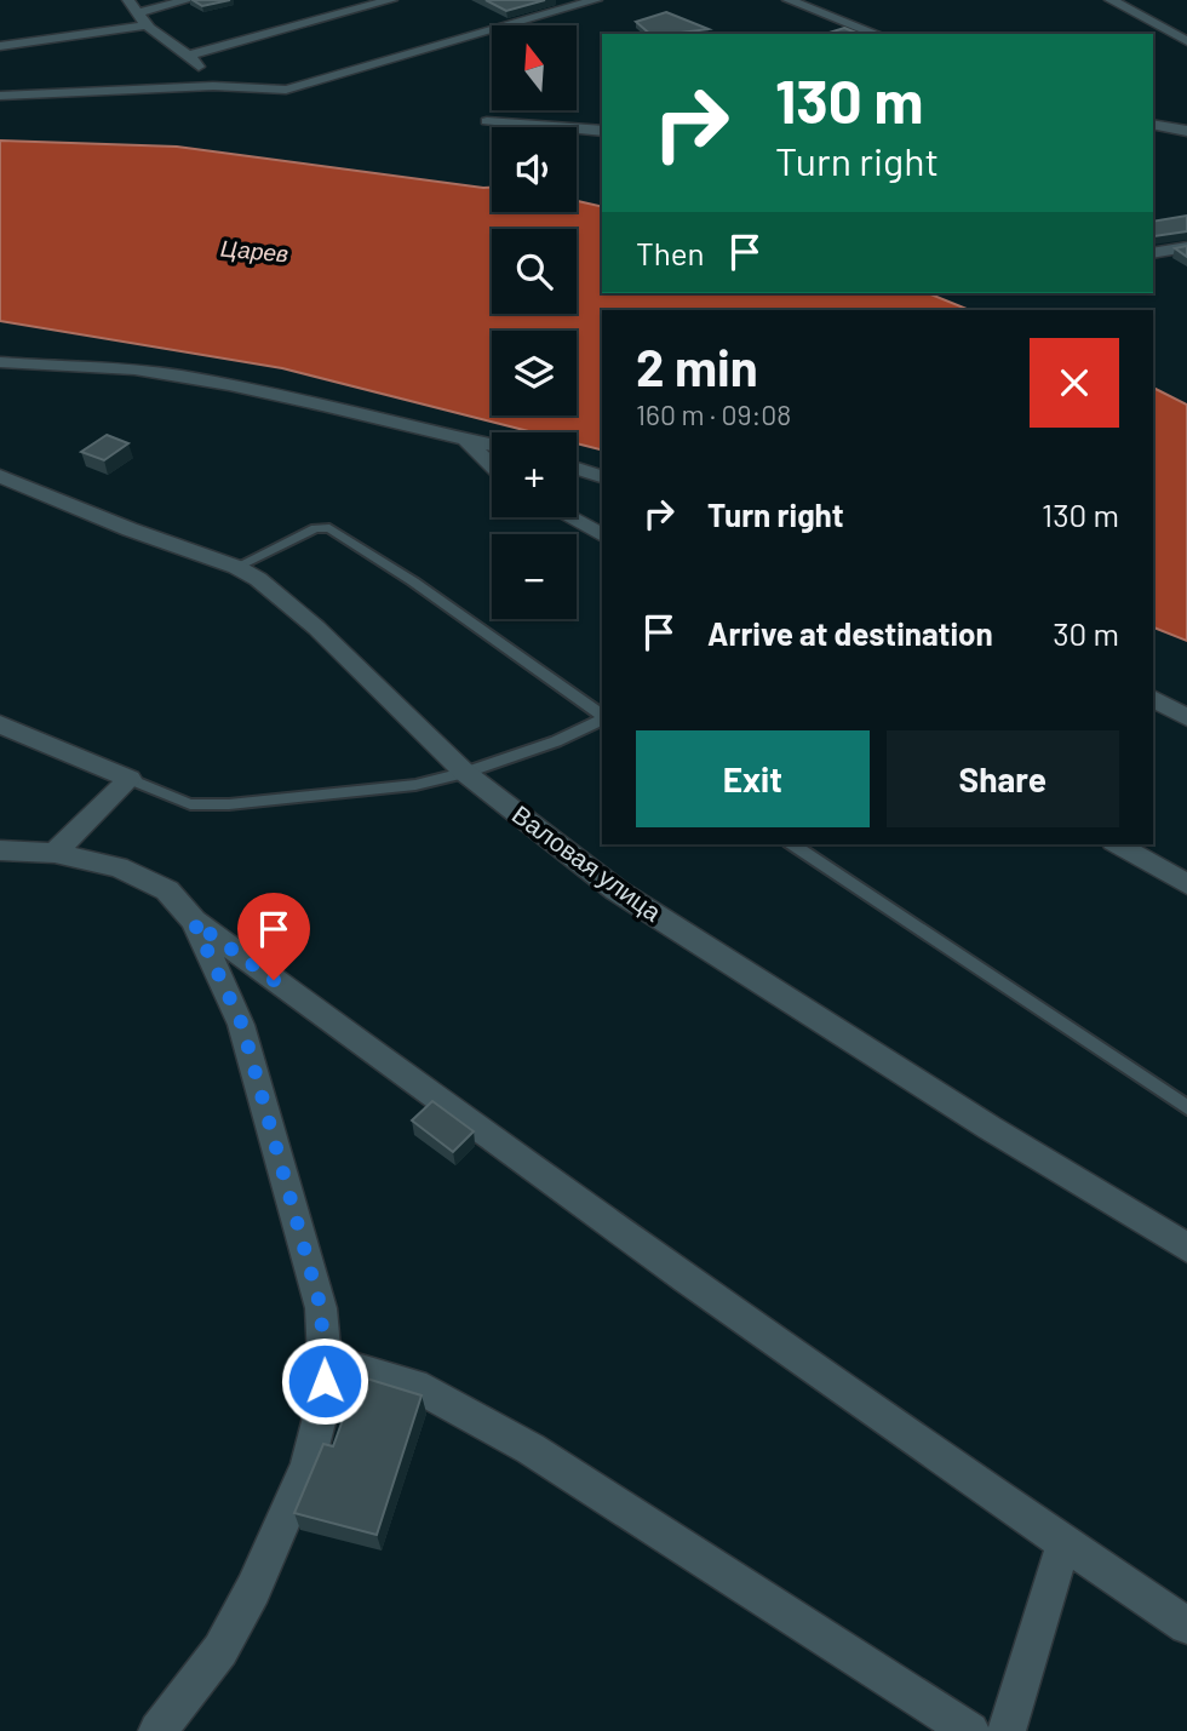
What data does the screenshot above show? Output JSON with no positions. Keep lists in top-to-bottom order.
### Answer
{
  "streets": {
    "street": ["Валовая улица"]
  },
  "water": ["Царев"],
  "north": "top",
  "page": {
    "map_buttons": ["+", "−"],
    "turn": ["130 m", "Turn right"],
    "then": "Then",
    "heading": ["2 min", "160 m · 09:08"],
    "list": [
      {
        "name": "Turn right",
        "value": "130 m"
      },
      {
        "name": "Arrive at destination",
        "value": "30 m"
      }
    ],
    "buttons": ["Exit", "Share"]
  }
}
